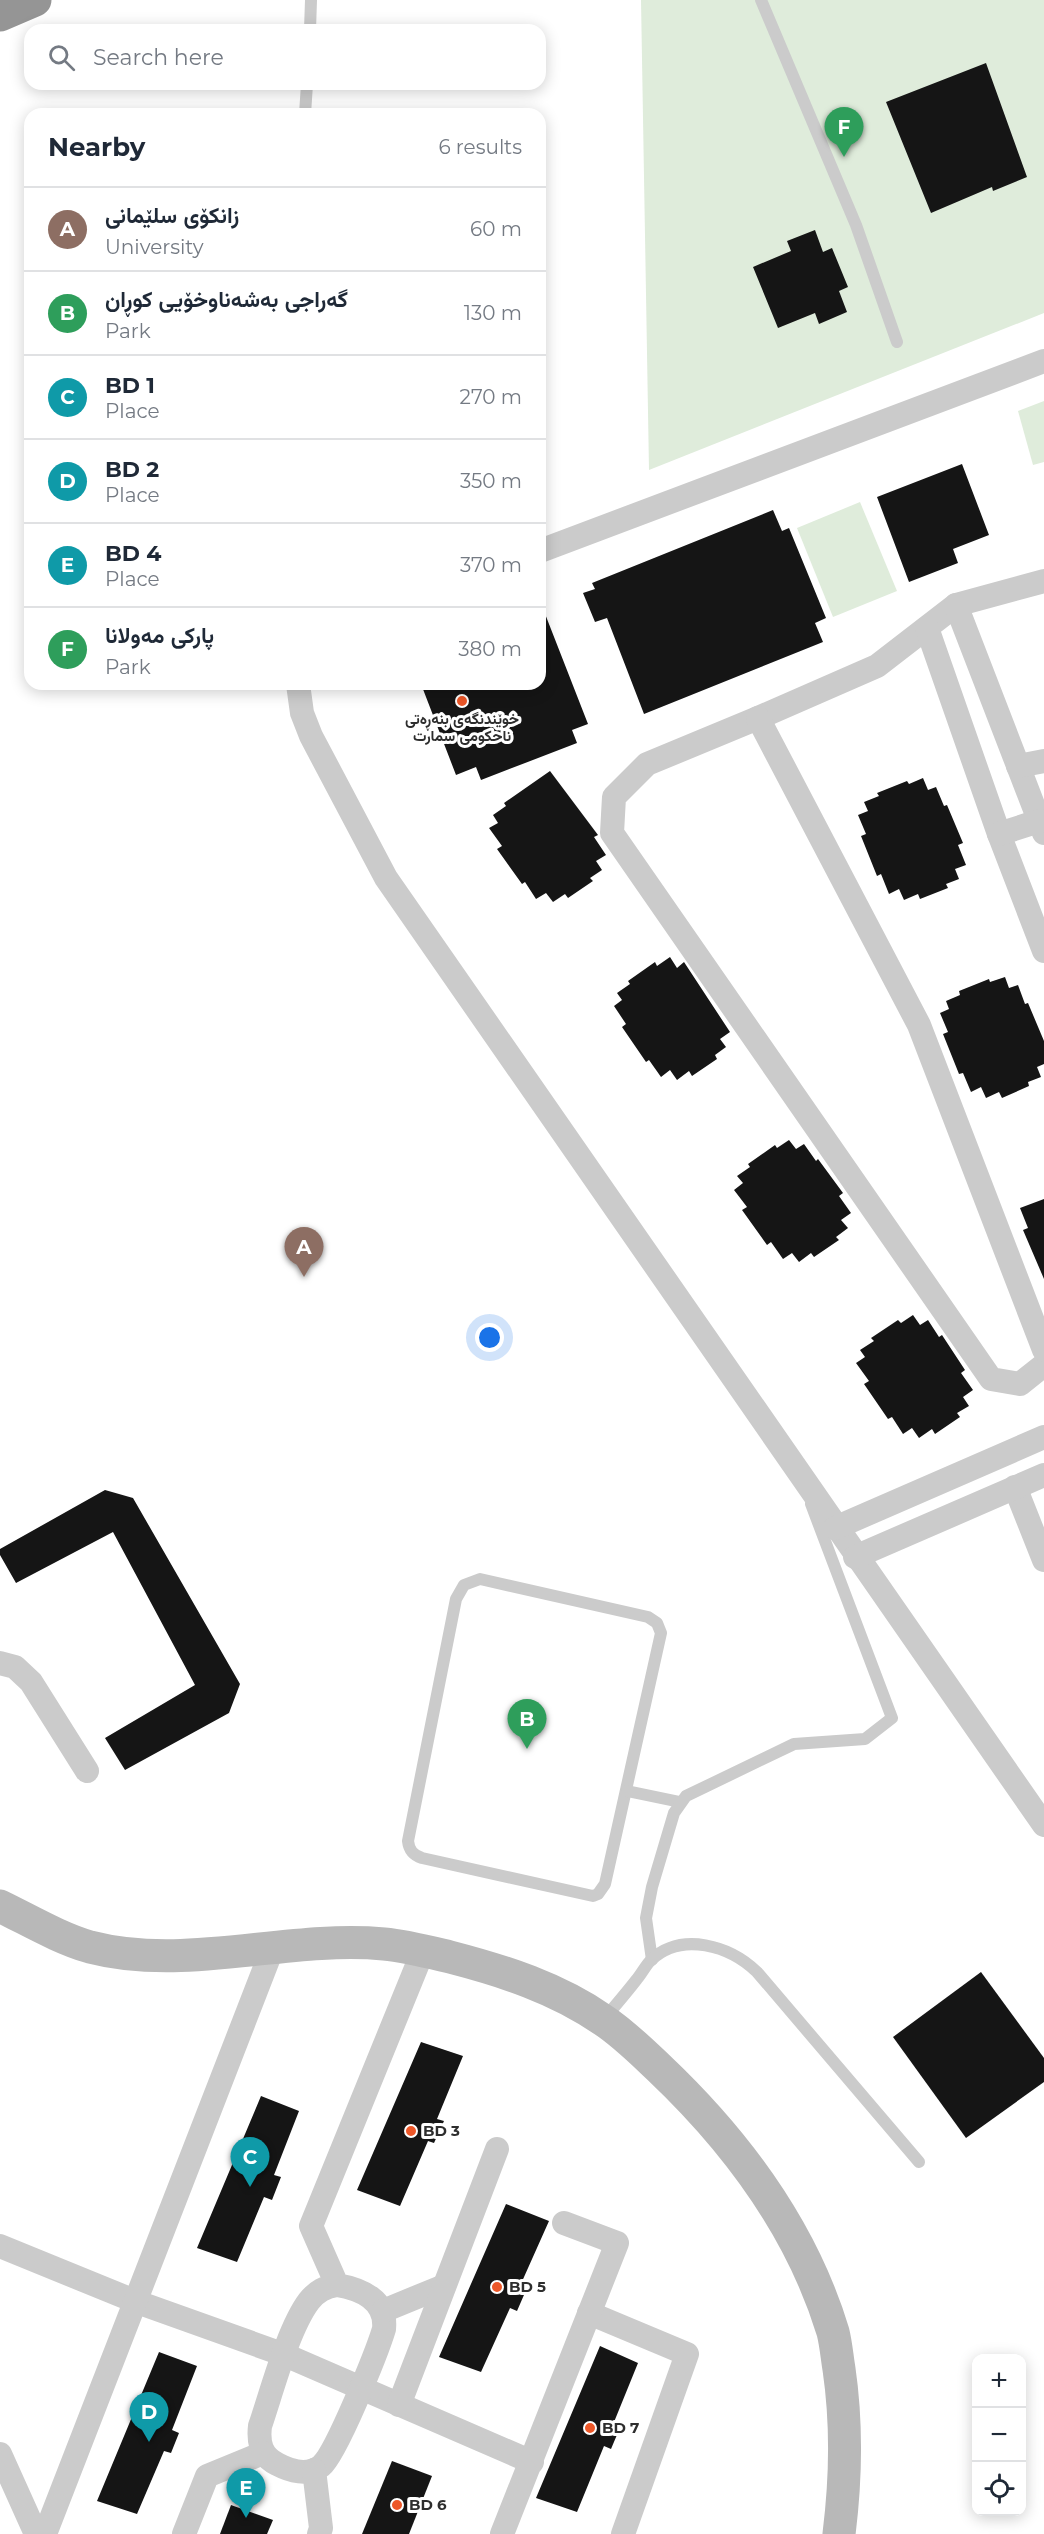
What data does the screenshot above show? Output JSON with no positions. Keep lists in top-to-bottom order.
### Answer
{
  "places": [
    "خوێندنگەی بنەڕەتی ناحکومی سمارت",
    "BD 3",
    "BD 5",
    "BD 7",
    "BD 6"
  ],
  "page": {
    "search": "Search here",
    "pins": [
      "F",
      "A",
      "B",
      "C",
      "D",
      "E"
    ],
    "heading": ["Nearby", "6 results"],
    "list": [
      {
        "mark": "A",
        "name": "زانکۆی سلێمانی",
        "note": "University",
        "value": "60 m"
      },
      {
        "mark": "B",
        "name": "گەراجی بەشەناوخۆیی کوڕان",
        "note": "Park",
        "value": "130 m"
      },
      {
        "mark": "C",
        "name": "BD 1",
        "note": "Place",
        "value": "270 m"
      },
      {
        "mark": "D",
        "name": "BD 2",
        "note": "Place",
        "value": "350 m"
      },
      {
        "mark": "E",
        "name": "BD 4",
        "note": "Place",
        "value": "370 m"
      },
      {
        "mark": "F",
        "name": "پارکی مەولانا",
        "note": "Park",
        "value": "380 m"
      }
    ],
    "map_buttons": ["+", "−"]
  }
}
